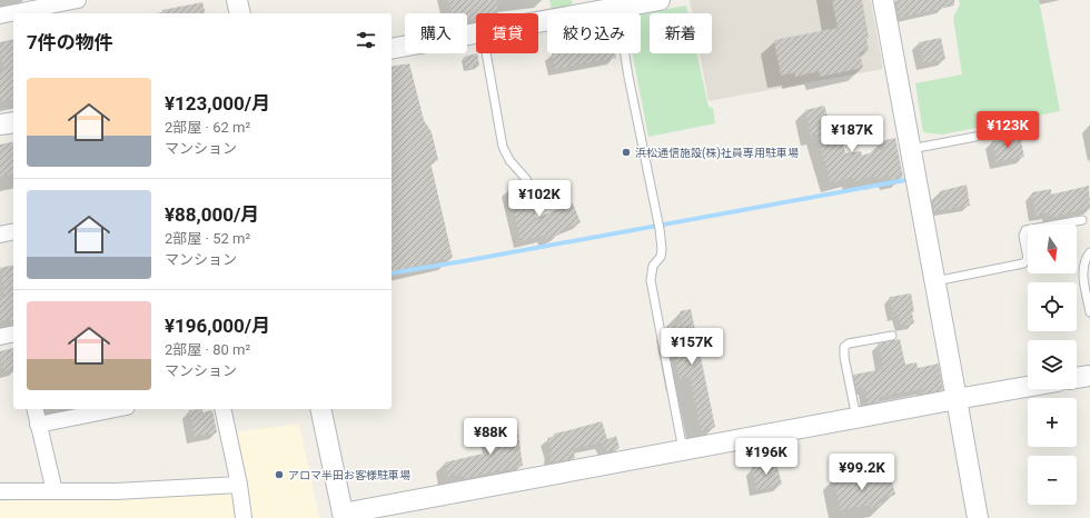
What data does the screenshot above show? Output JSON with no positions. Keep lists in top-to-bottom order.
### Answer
{
  "places": ["浜松通信施設(株)社員専用駐車場", "アロマ半田お客様駐車場"],
  "north": "bottom",
  "page": {
    "chip": [
      "購入",
      "賃貸",
      "絞り込み",
      "新着"
    ],
    "heading": "7件の物件",
    "list": [
      {
        "name": "¥123,000/月",
        "note": "2部屋 · 62 m² · マンション"
      },
      {
        "name": "¥88,000/月",
        "note": "2部屋 · 52 m² · マンション"
      },
      {
        "name": "¥196,000/月",
        "note": "2部屋 · 80 m² · マンション"
      }
    ],
    "price": [
      "¥123K",
      "¥187K",
      "¥102K",
      "¥157K",
      "¥88K",
      "¥196K",
      "¥99.2K"
    ],
    "map_buttons": ["+", "−"]
  }
}
